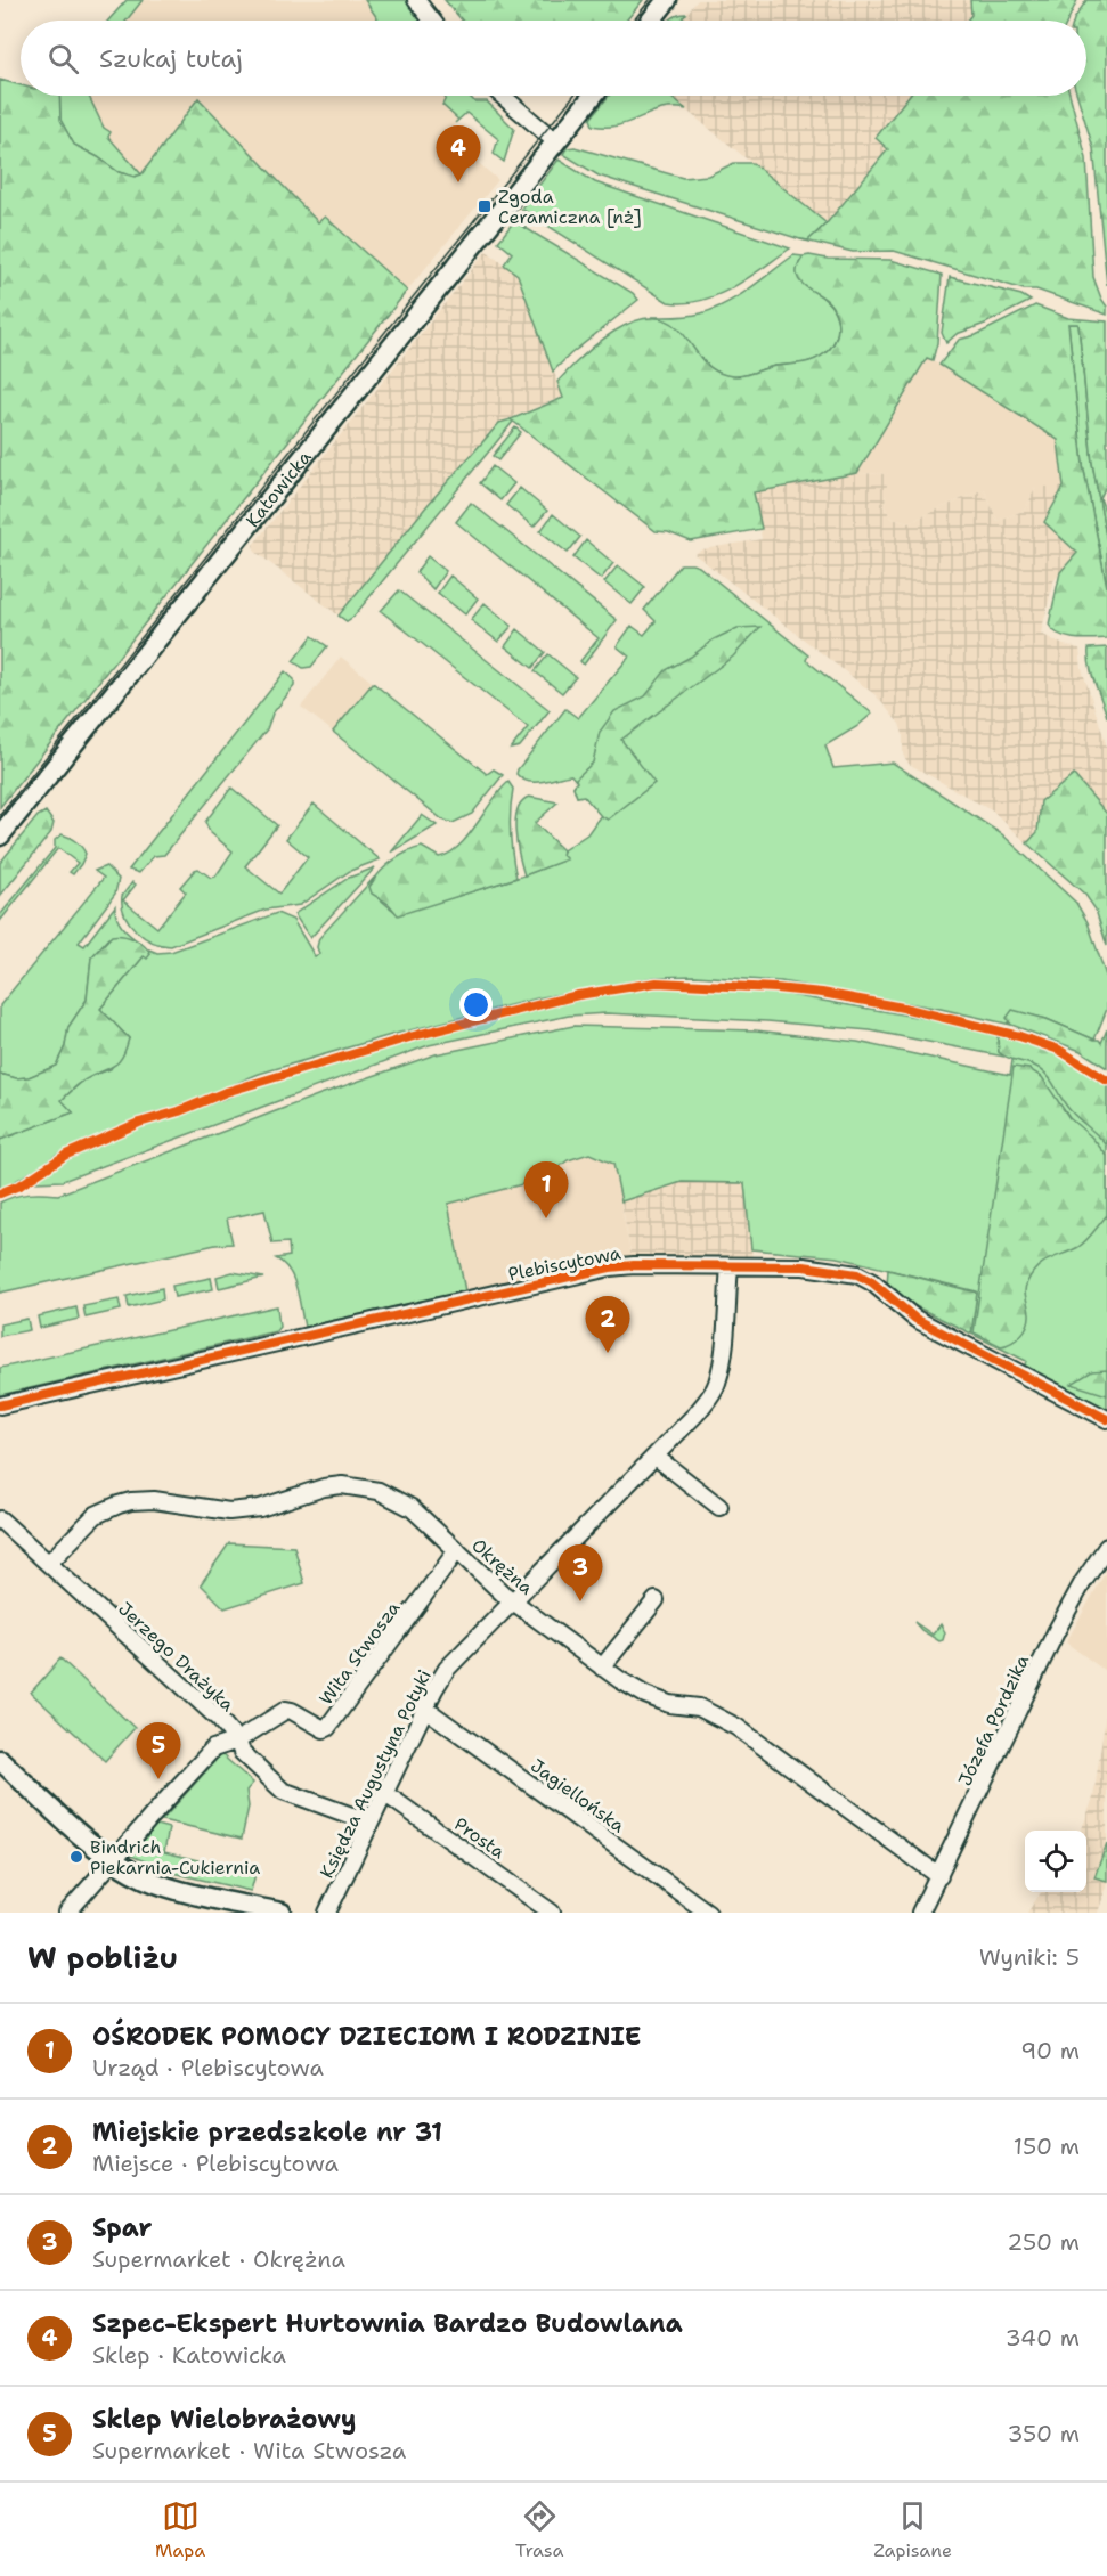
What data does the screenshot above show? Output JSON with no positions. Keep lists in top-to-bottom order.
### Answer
{
  "streets": {
    "street": [
      "Katowicka",
      "Plebiscytowa",
      "Okrężna",
      "Wita Stwosza",
      "Jerzego Drażyka",
      "Józefa Pordzika",
      "Księdza Augustyna Potyki",
      "Jagiellońska",
      "Prosta"
    ]
  },
  "crossings": [
    ["Plebiscytowa", "Księdza Augustyna Potyki"],
    ["Okrężna", "Wita Stwosza"],
    ["Okrężna", "Jerzego Drażyka"],
    ["Okrężna", "Józefa Pordzika"],
    ["Okrężna", "Księdza Augustyna Potyki"],
    ["Wita Stwosza", "Jerzego Drażyka"],
    ["Jerzego Drażyka", "Księdza Augustyna Potyki"],
    ["Księdza Augustyna Potyki", "Jagiellońska"],
    ["Księdza Augustyna Potyki", "Prosta"]
  ],
  "places": {
    "transit": ["Zgoda Ceramiczna [nż]"],
    "other": ["Bindrich Piekarnia-Cukiernia"]
  },
  "page": {
    "search": "Szukaj tutaj",
    "pins": [
      "4",
      "1",
      "2",
      "3",
      "5"
    ],
    "heading": ["W pobliżu", "Wyniki: 5"],
    "list": [
      {
        "mark": "1",
        "name": "OŚRODEK POMOCY DZIECIOM I RODZINIE",
        "note": "Urząd · Plebiscytowa",
        "value": "90 m"
      },
      {
        "mark": "2",
        "name": "Miejskie przedszkole nr 31",
        "note": "Miejsce · Plebiscytowa",
        "value": "150 m"
      },
      {
        "mark": "3",
        "name": "Spar",
        "note": "Supermarket · Okrężna",
        "value": "250 m"
      },
      {
        "mark": "4",
        "name": "Szpec-Ekspert Hurtownia Bardzo Budowlana",
        "note": "Sklep · Katowicka",
        "value": "340 m"
      },
      {
        "mark": "5",
        "name": "Sklep Wielobrażowy",
        "note": "Supermarket · Wita Stwosza",
        "value": "350 m"
      }
    ],
    "nav": ["Mapa", "Trasa", "Zapisane"]
  }
}
